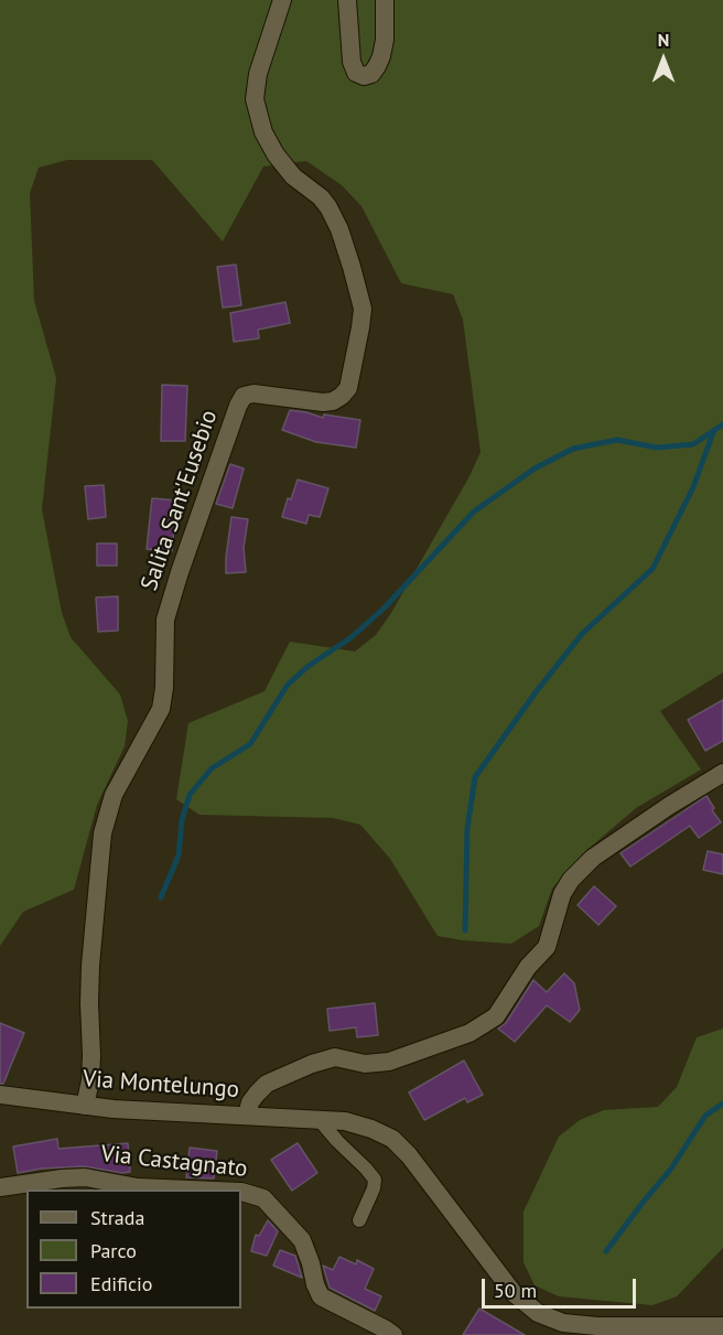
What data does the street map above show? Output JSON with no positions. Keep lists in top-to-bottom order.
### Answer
{
  "streets": {
    "street": ["Salita Sant'Eusebio", "Via Montelungo", "Via Castagnato"]
  },
  "crossings": [
    ["Salita Sant'Eusebio", "Via Montelungo"]
  ],
  "legend": ["Strada", "Parco", "Edificio"],
  "scale_bar": "50 m",
  "north": "top"
}
